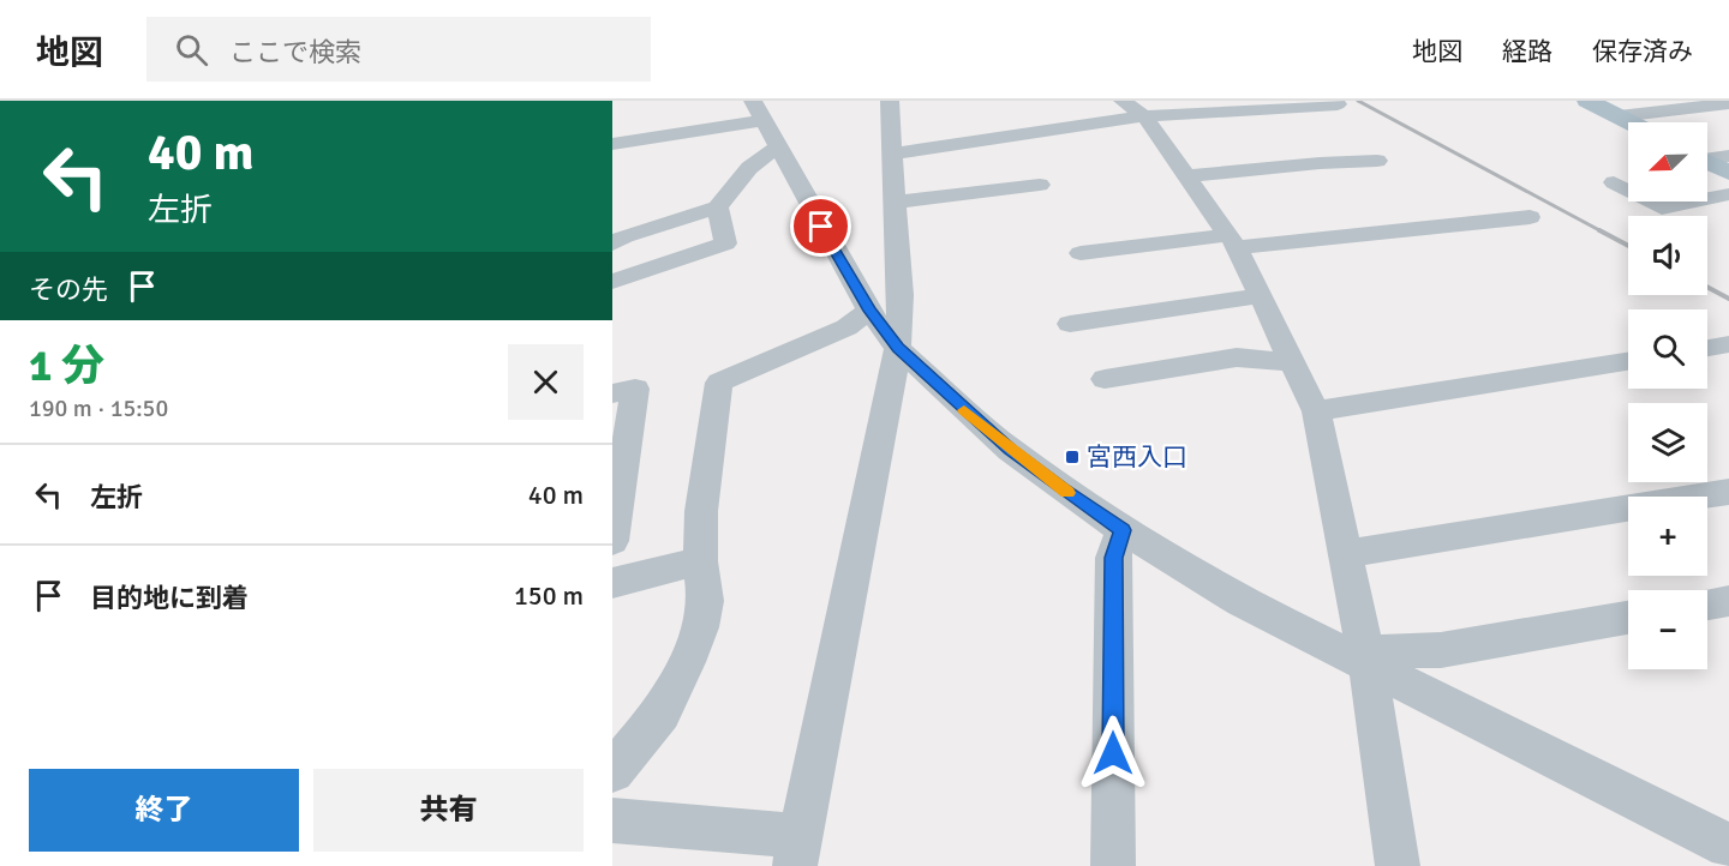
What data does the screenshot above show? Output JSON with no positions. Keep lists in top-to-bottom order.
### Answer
{
  "places": {
    "transit": ["宮西入口"]
  },
  "north": "bottom left",
  "page": {
    "header": "地図",
    "search": "ここで検索",
    "nav": ["地図", "経路", "保存済み"],
    "turn": ["40 m", "左折"],
    "map_buttons": ["+", "−"],
    "then": "その先",
    "heading": ["1 分", "190 m · 15:50"],
    "list": [
      {
        "name": "左折",
        "value": "40 m"
      },
      {
        "name": "目的地に到着",
        "value": "150 m"
      }
    ],
    "buttons": ["終了", "共有"]
  }
}
